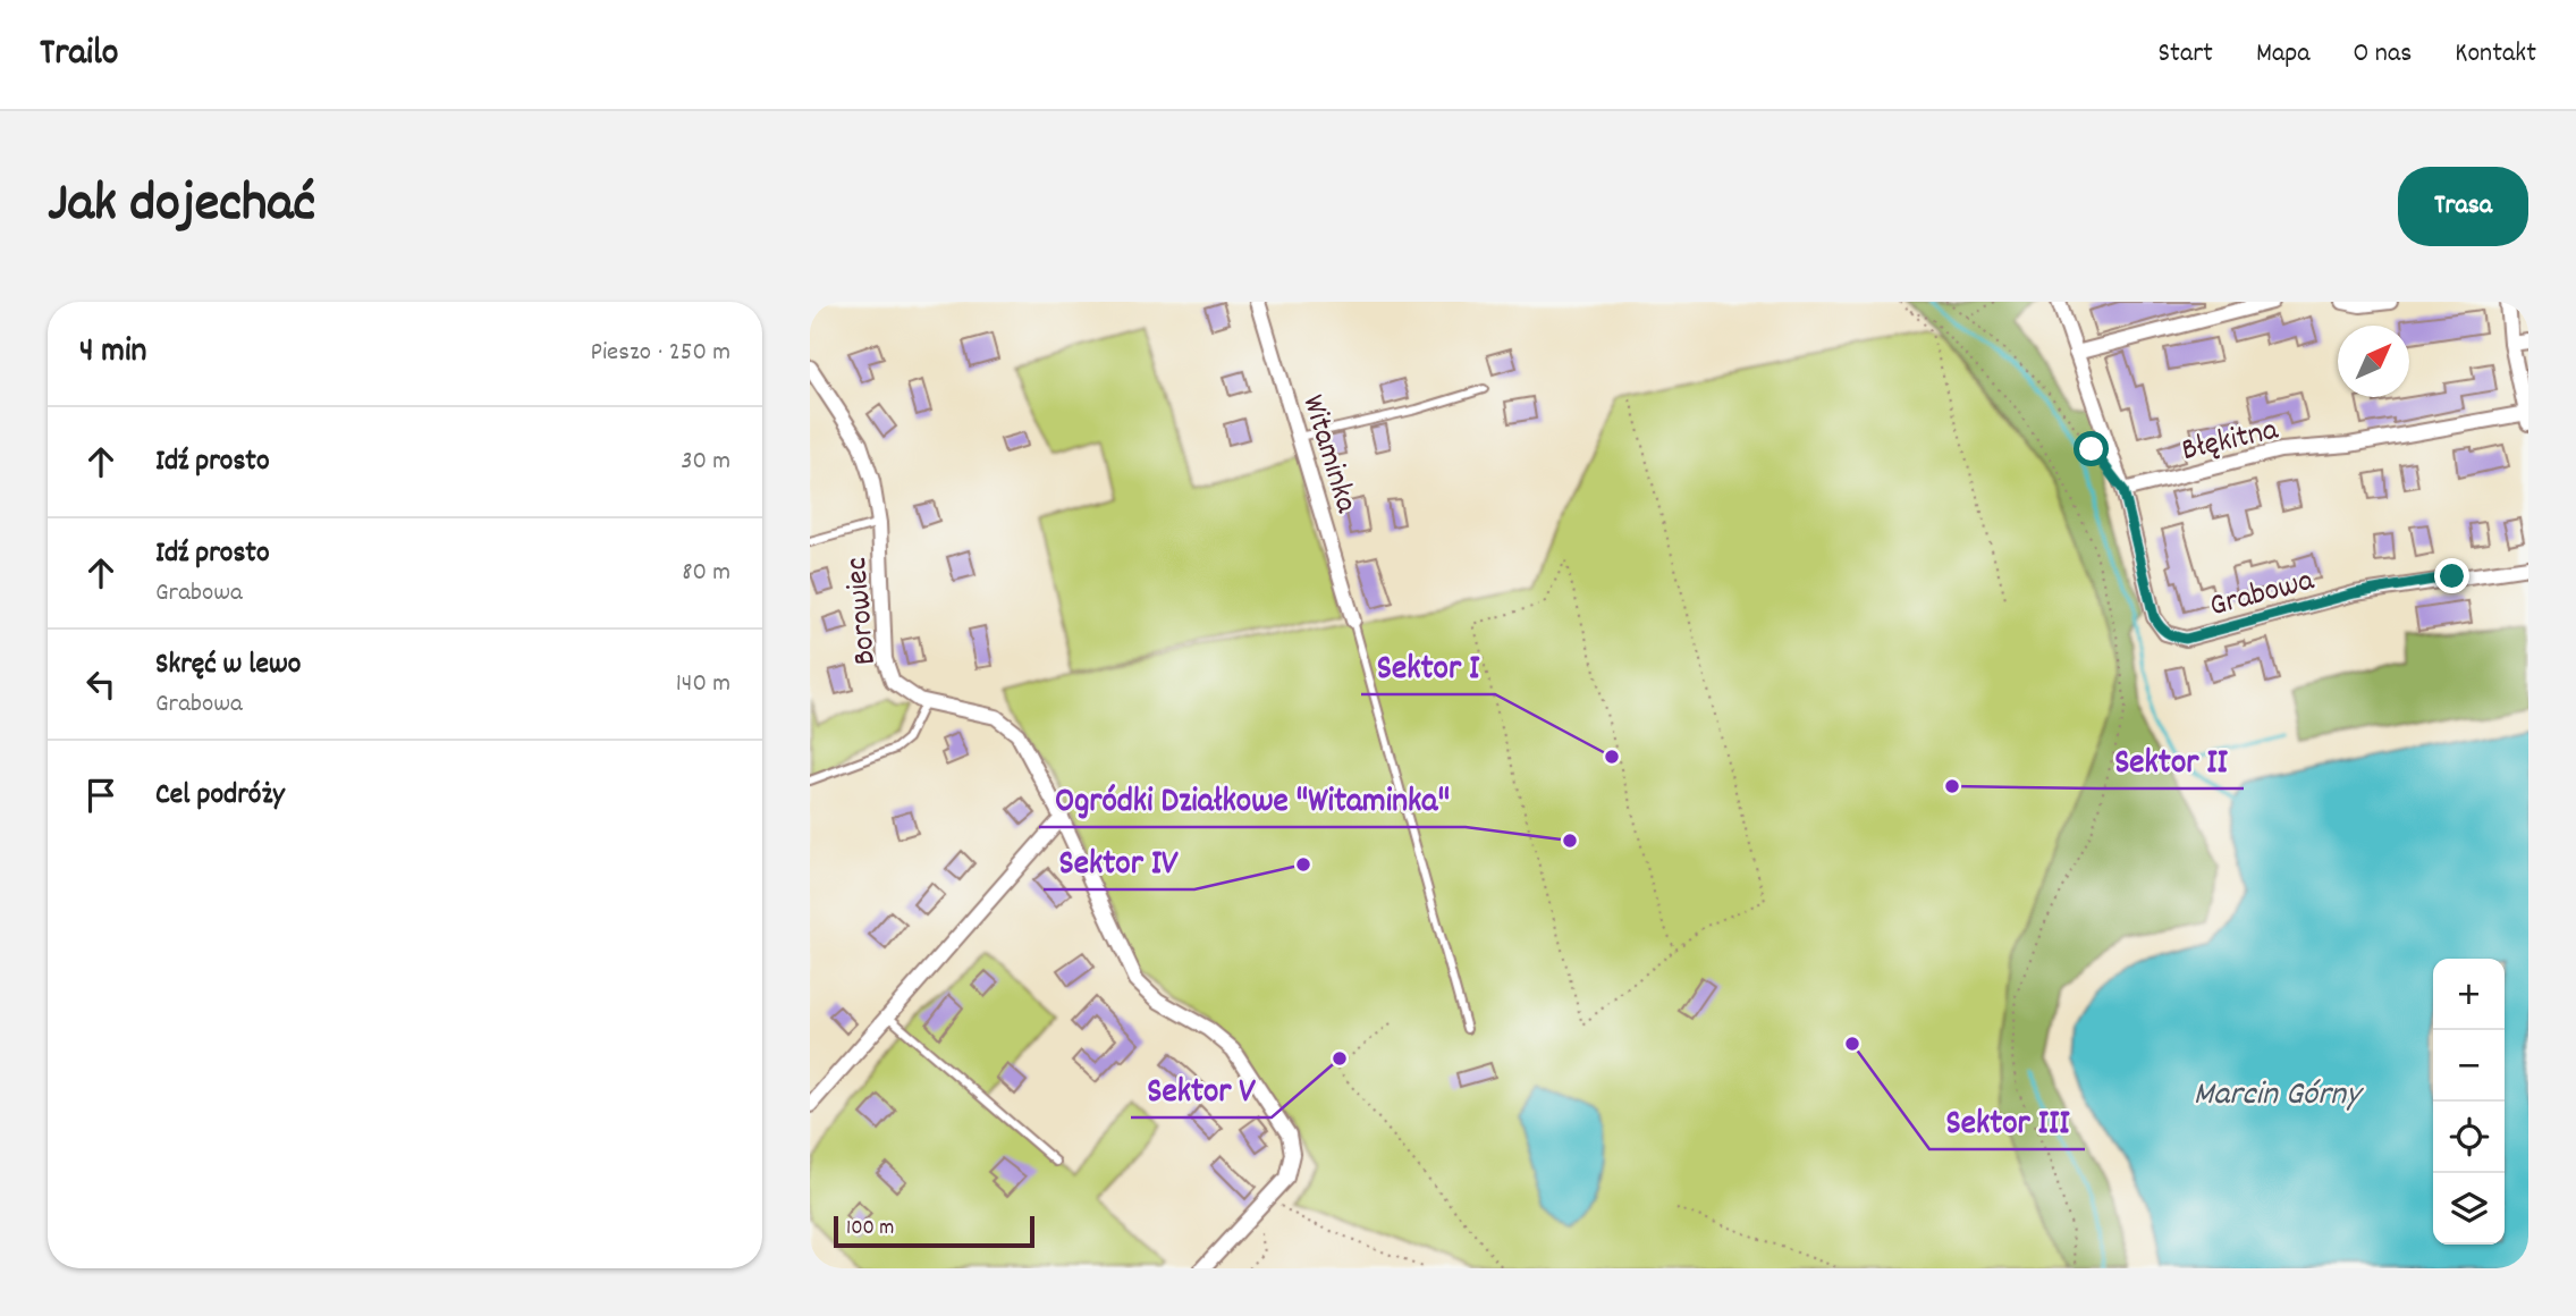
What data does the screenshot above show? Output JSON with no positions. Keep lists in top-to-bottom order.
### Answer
{
  "streets": {
    "street": [
      "Błękitna",
      "Witaminka",
      "Grabowa",
      "Borowiec"
    ]
  },
  "crossings": [
    ["Błękitna", "Grabowa"]
  ],
  "water": ["Marcin Górny"],
  "places": [
    "Sektor I",
    "Sektor II",
    "Ogródki Działkowe \"Witaminka\"",
    "Sektor IV",
    "Sektor III",
    "Sektor V"
  ],
  "scale_bar": "100 m",
  "north": "top right",
  "page": {
    "header": "Trailo",
    "nav": [
      "Start",
      "Mapa",
      "O nas",
      "Kontakt"
    ],
    "title": "Jak dojechać",
    "buttons": "Trasa",
    "heading": ["4 min", "Pieszo · 250 m"],
    "list": [
      ["Idź prosto", "30 m"],
      ["Idź prosto", "Grabowa", "80 m"],
      ["Skręć w lewo", "Grabowa", "140 m"],
      "Cel podróży"
    ],
    "map_buttons": ["+", "−"],
    "scale": "100 m"
  }
}
